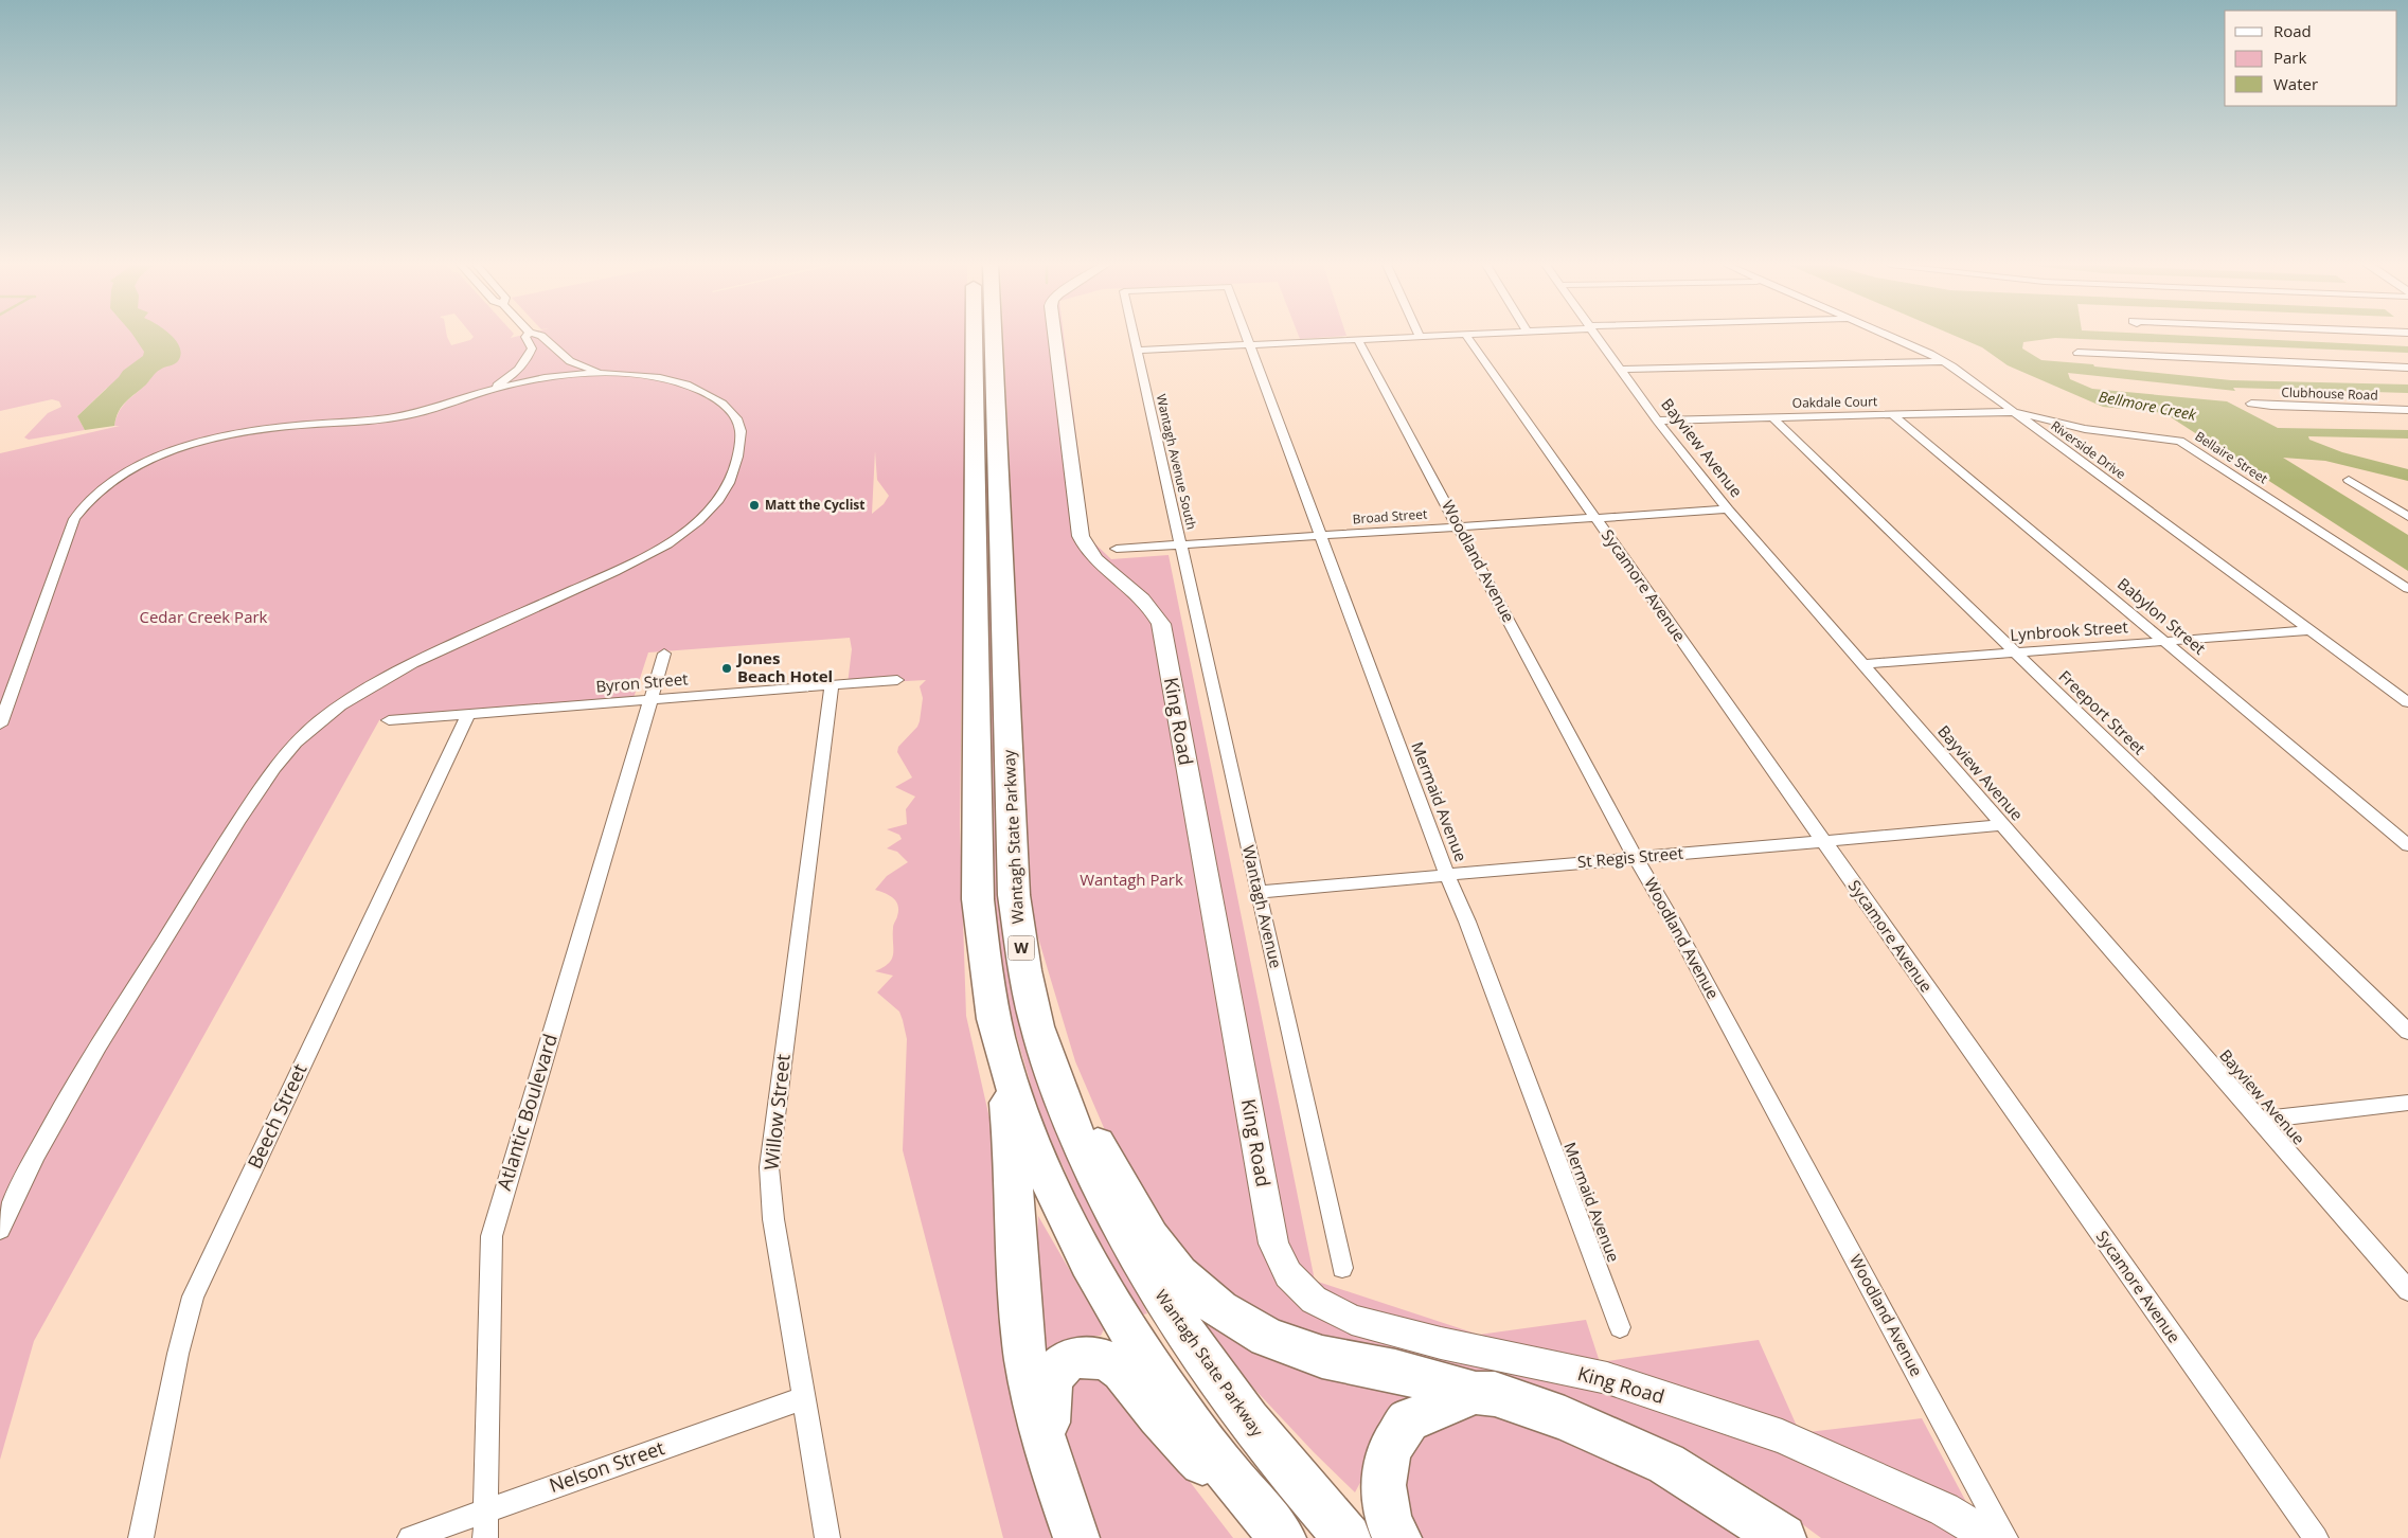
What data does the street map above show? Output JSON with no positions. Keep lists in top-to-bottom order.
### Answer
{
  "streets": {
    "highway": ["Wantagh State Parkway", "W"],
    "street": [
      "Clubhouse Road",
      "Oakdale Court",
      "Bayview Avenue",
      "Riverside Drive",
      "Bellaire Street",
      "Wantagh Avenue South",
      "Broad Street",
      "Woodland Avenue",
      "Sycamore Avenue",
      "Babylon Street",
      "Lynbrook Street",
      "Byron Street",
      "Freeport Street",
      "King Road",
      "Mermaid Avenue",
      "St Regis Street",
      "Wantagh Avenue",
      "Atlantic Boulevard",
      "Willow Street",
      "Beech Street",
      "Nelson Street"
    ]
  },
  "crossings": [
    ["Oakdale Court", "Bayview Avenue"],
    ["Oakdale Court", "Riverside Drive"],
    ["Oakdale Court", "Bellaire Street"],
    ["Oakdale Court", "Babylon Street"],
    ["Oakdale Court", "Freeport Street"],
    ["Bayview Avenue", "Broad Street"],
    ["Bayview Avenue", "Lynbrook Street"],
    ["Bayview Avenue", "St Regis Street"],
    ["Riverside Drive", "Bellaire Street"],
    ["Riverside Drive", "Lynbrook Street"],
    ["Wantagh Avenue South", "Broad Street"],
    ["Wantagh Avenue South", "Wantagh Avenue"],
    ["Broad Street", "Woodland Avenue"],
    ["Broad Street", "Sycamore Avenue"],
    ["Broad Street", "Mermaid Avenue"],
    ["Broad Street", "Wantagh Avenue"],
    ["Woodland Avenue", "St Regis Street"],
    ["Sycamore Avenue", "St Regis Street"],
    ["Babylon Street", "Lynbrook Street"],
    ["Lynbrook Street", "Freeport Street"],
    ["Byron Street", "Atlantic Boulevard"],
    ["Byron Street", "Willow Street"],
    ["Byron Street", "Beech Street"],
    ["Mermaid Avenue", "St Regis Street"],
    ["St Regis Street", "Wantagh Avenue"],
    ["Atlantic Boulevard", "Nelson Street"],
    ["Willow Street", "Nelson Street"]
  ],
  "water": ["Bellmore Creek"],
  "parks": ["Cedar Creek Park", "Wantagh Park"],
  "places": ["Matt the Cyclist", "Jones Beach Hotel"],
  "legend": ["Road", "Park", "Water"]
}
